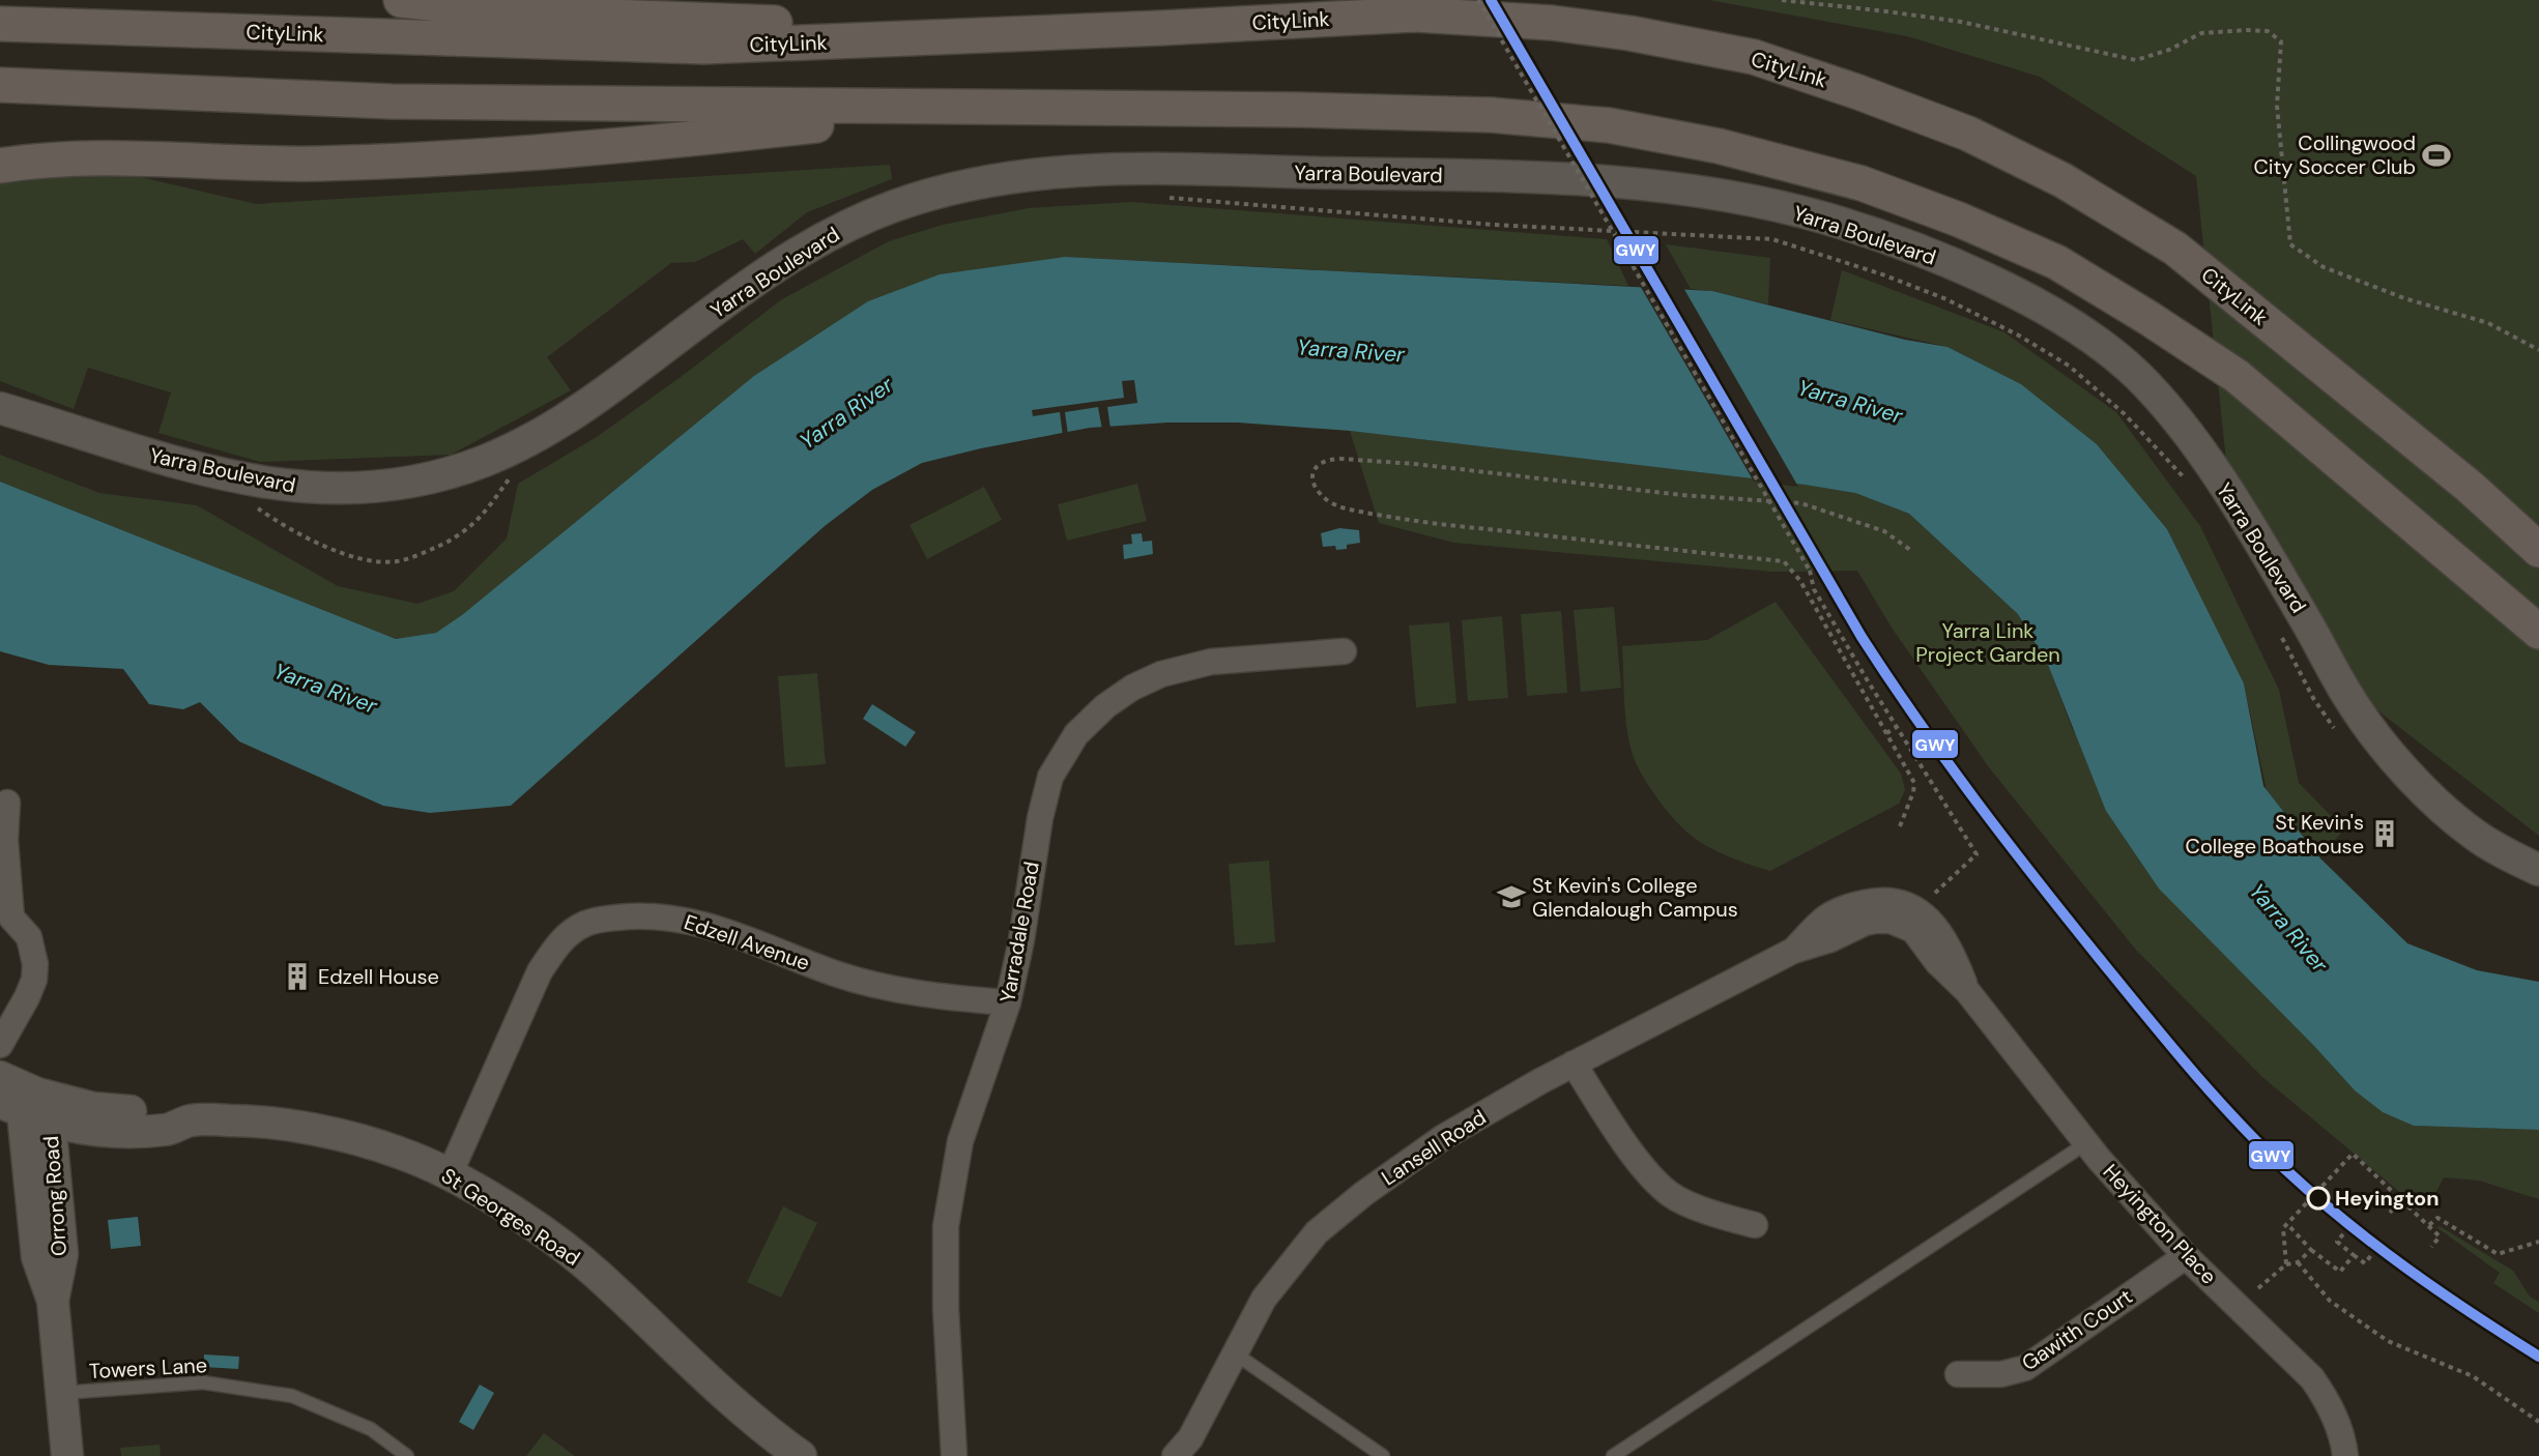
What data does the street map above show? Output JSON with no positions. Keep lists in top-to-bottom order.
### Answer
{
  "streets": {
    "highway": ["CityLink"],
    "street": [
      "Yarra Boulevard",
      "Yarradale Road",
      "Edzell Avenue",
      "Lansell Road",
      "Orrong Road",
      "St Georges Road",
      "Heyington Place",
      "Gawith Court"
    ],
    "lane": ["Towers Lane"]
  },
  "crossings": [
    ["Yarradale Road", "Edzell Avenue"],
    ["Edzell Avenue", "St Georges Road"],
    ["Lansell Road", "Heyington Place"],
    ["Orrong Road", "St Georges Road"],
    ["Orrong Road", "Towers Lane"],
    ["Heyington Place", "Gawith Court"]
  ],
  "water": ["Yarra River"],
  "parks": ["Yarra Link Project Garden"],
  "places": {
    "sports": ["Collingwood City Soccer Club"],
    "building": ["St Kevin's College Boathouse", "Edzell House"],
    "school or university": ["St Kevin's College Glendalough Campus"],
    "other": ["Heyington"]
  },
  "lines": ["transit line GWY"]
}
